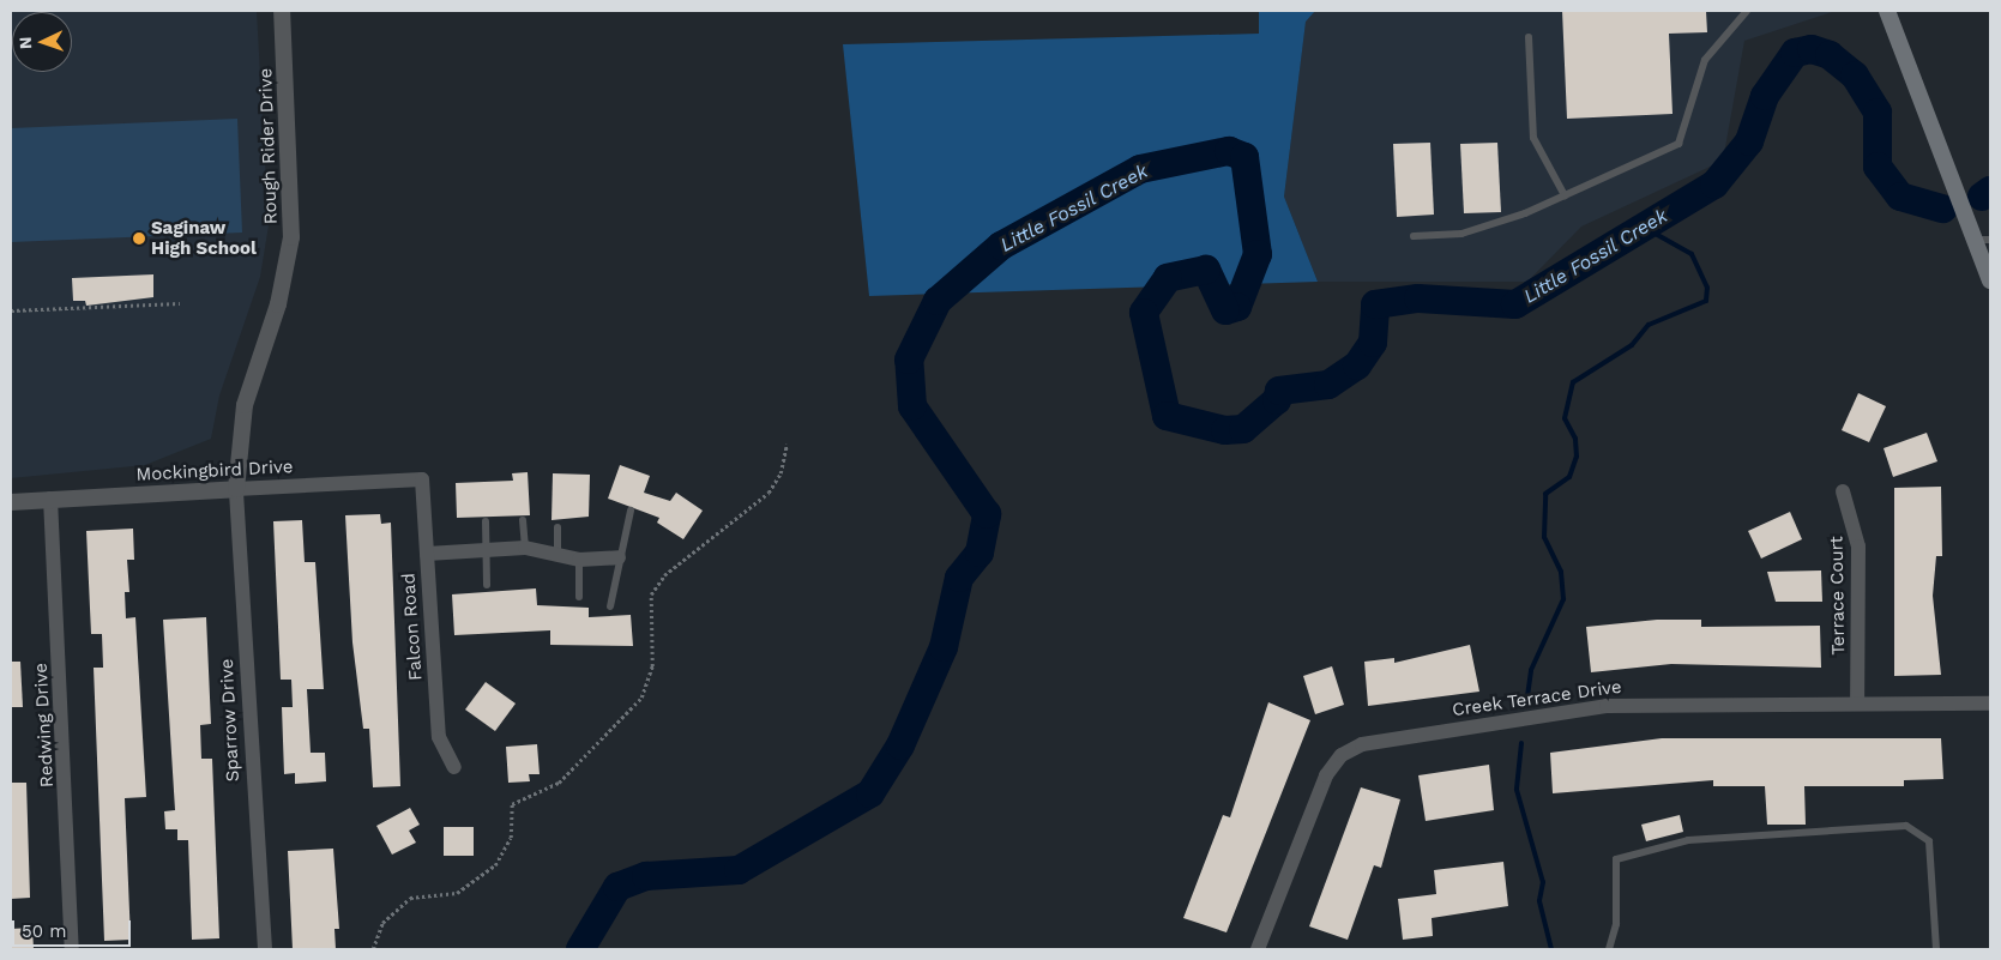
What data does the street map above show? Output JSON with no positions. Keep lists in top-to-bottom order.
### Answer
{
  "streets": {
    "street": [
      "Rough Rider Drive",
      "Mockingbird Drive",
      "Terrace Court",
      "Falcon Road",
      "Creek Terrace Drive",
      "Sparrow Drive",
      "Redwing Drive"
    ]
  },
  "crossings": [
    ["Rough Rider Drive", "Mockingbird Drive"],
    ["Rough Rider Drive", "Sparrow Drive"],
    ["Mockingbird Drive", "Falcon Road"],
    ["Mockingbird Drive", "Sparrow Drive"],
    ["Mockingbird Drive", "Redwing Drive"],
    ["Terrace Court", "Creek Terrace Drive"]
  ],
  "water": ["Little Fossil Creek"],
  "places": ["Saginaw High School"],
  "scale_bar": "50 m",
  "north": "left"
}
